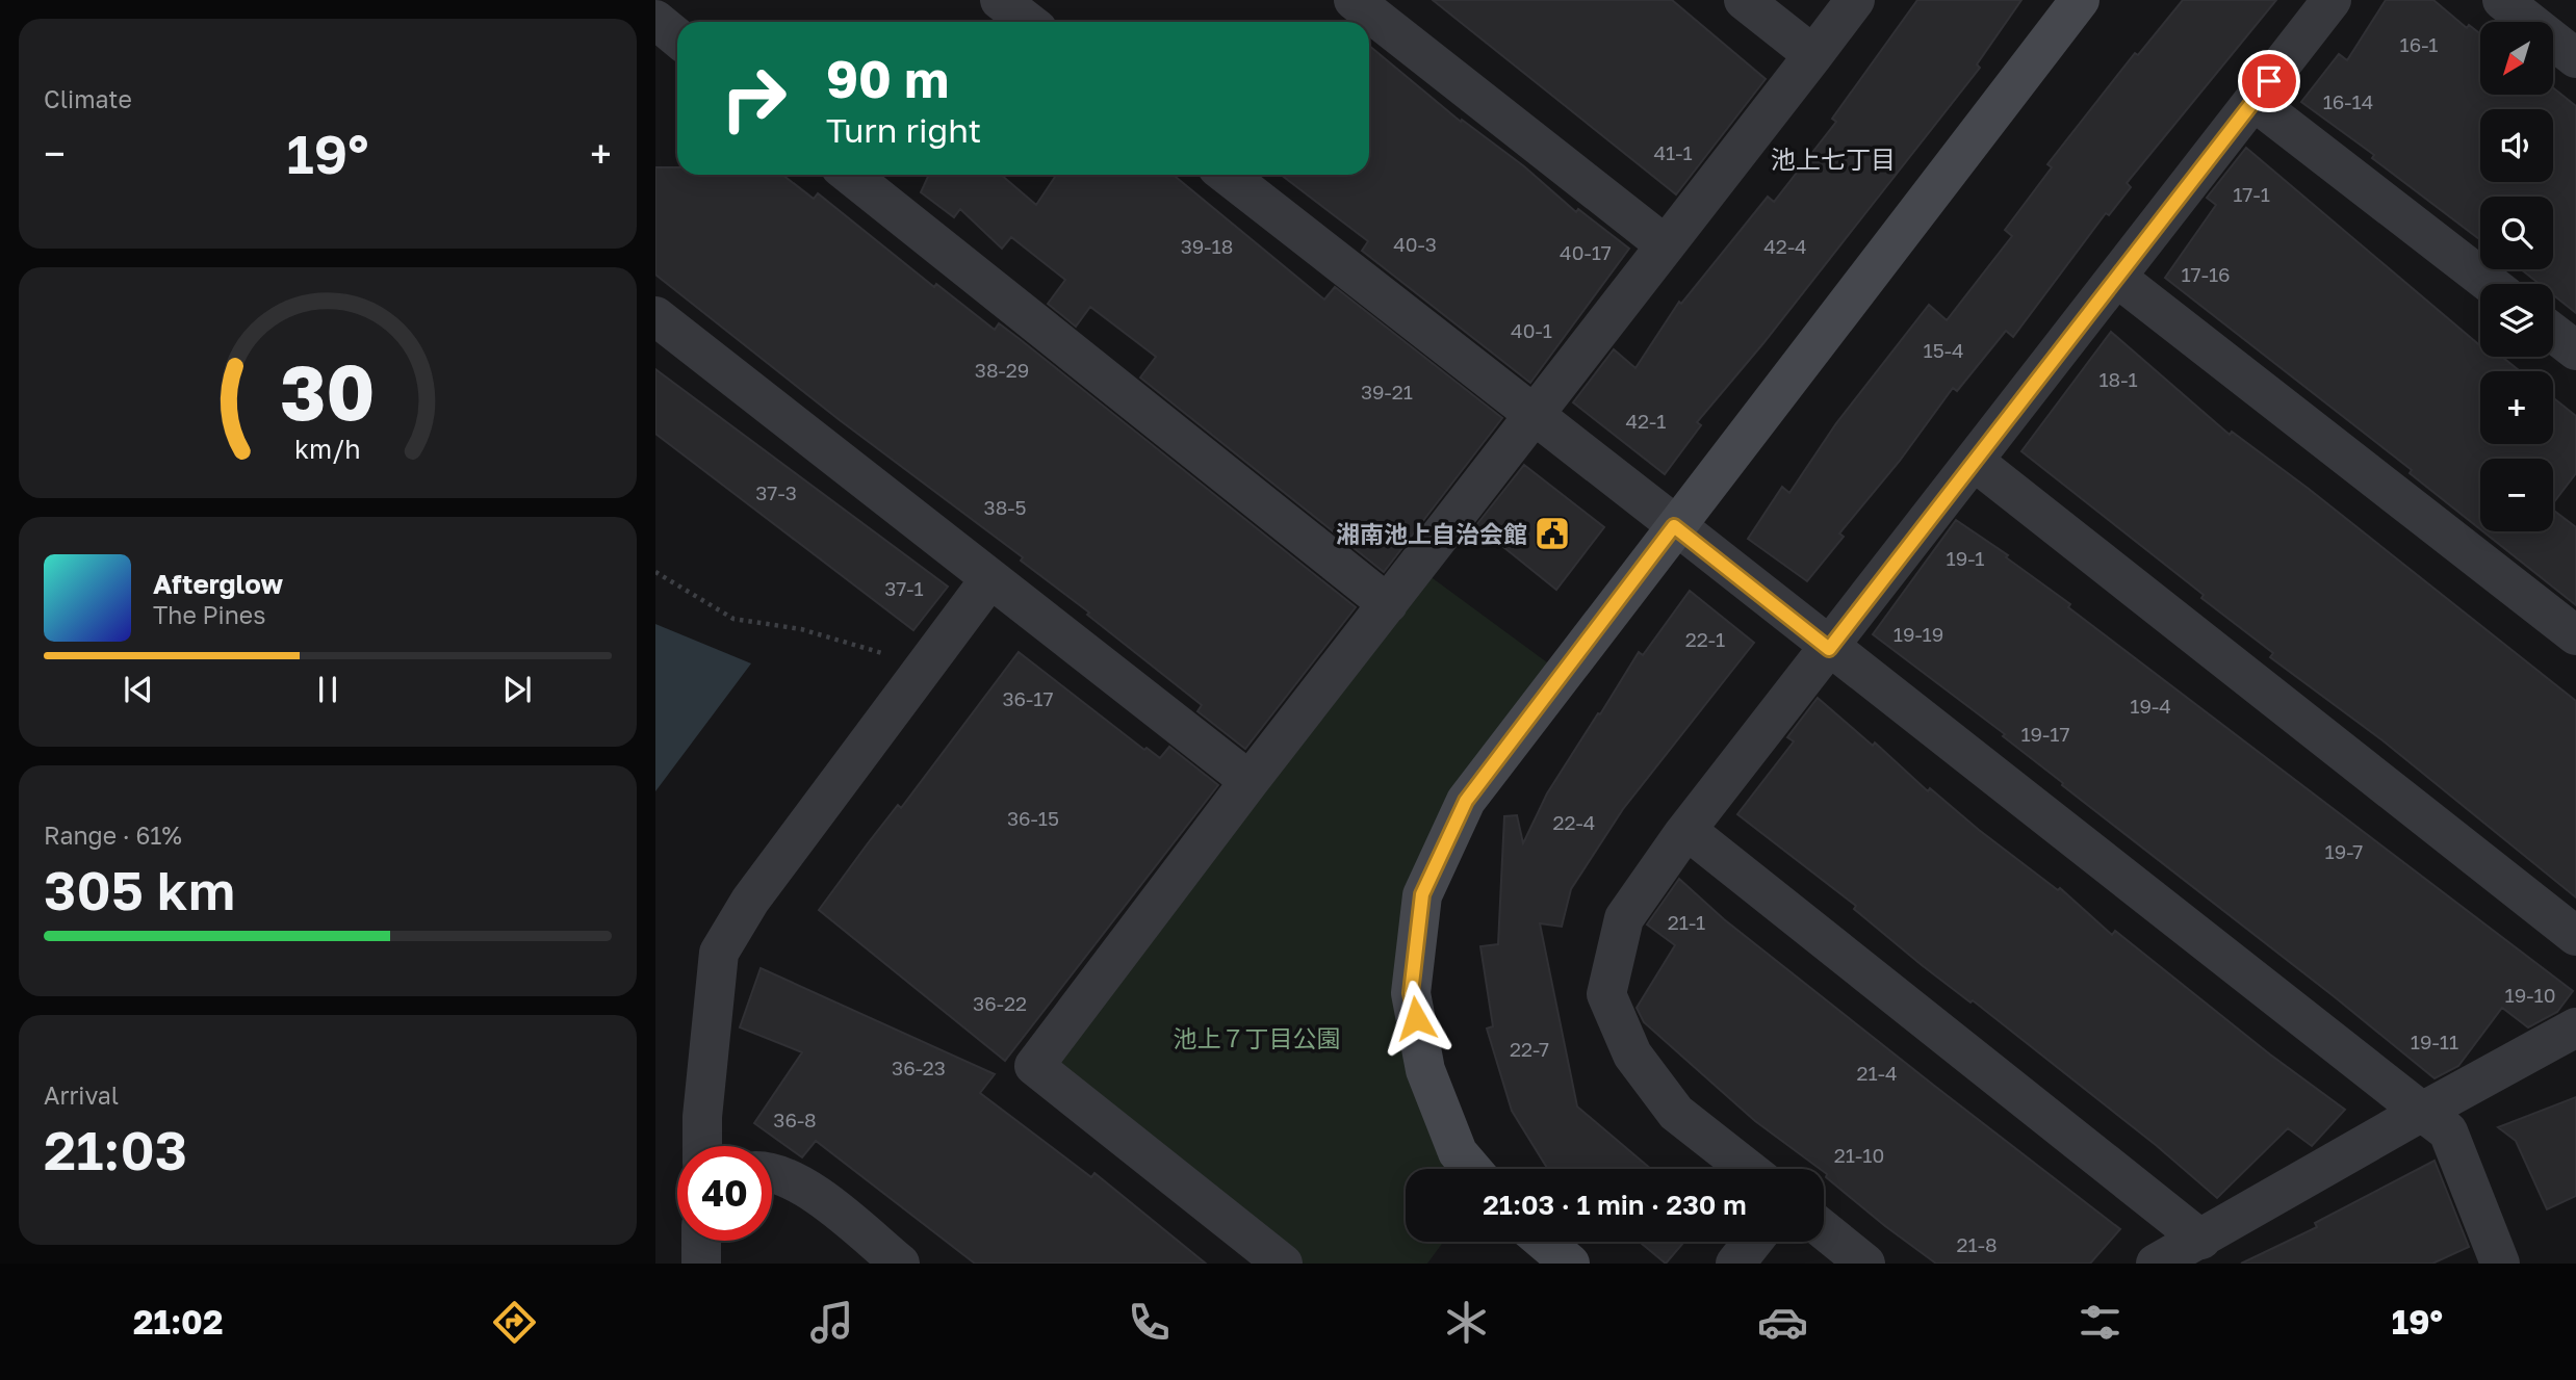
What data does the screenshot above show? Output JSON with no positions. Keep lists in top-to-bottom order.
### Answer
{
  "districts": ["池上七丁目"],
  "parks": ["池上７丁目公園"],
  "places": {
    "public building": ["湘南池上自治会館"]
  },
  "house_numbers": [
    "16-1",
    "16-14",
    "41-1",
    "17-1",
    "40-3",
    "39-18",
    "42-4",
    "40-17",
    "17-16",
    "40-1",
    "15-4",
    "38-29",
    "18-1",
    "39-21",
    "42-1",
    "37-3",
    "38-5",
    "19-1",
    "37-1",
    "19-19",
    "22-1",
    "36-17",
    "19-4",
    "19-17",
    "36-15",
    "22-4",
    "19-7",
    "21-1",
    "19-10",
    "36-22",
    "19-11",
    "22-7",
    "36-23",
    "21-4",
    "36-8",
    "21-10",
    "21-8"
  ],
  "north": "bottom left",
  "page": {
    "tile": [
      "Climate",
      ["Range · 61%", "305 km"],
      ["Arrival", "21:03"]
    ],
    "map_buttons": ["+", "−"],
    "turn": ["90 m", "Turn right"],
    "heat": ["−", "19°", "+"],
    "song": ["Afterglow", "The Pines"],
    "limit": "40",
    "trip": "21:03 · 1 min · 230 m",
    "tabs": ["21:02", "19°"],
    "gauge": ["30", "km/h"]
  }
}
